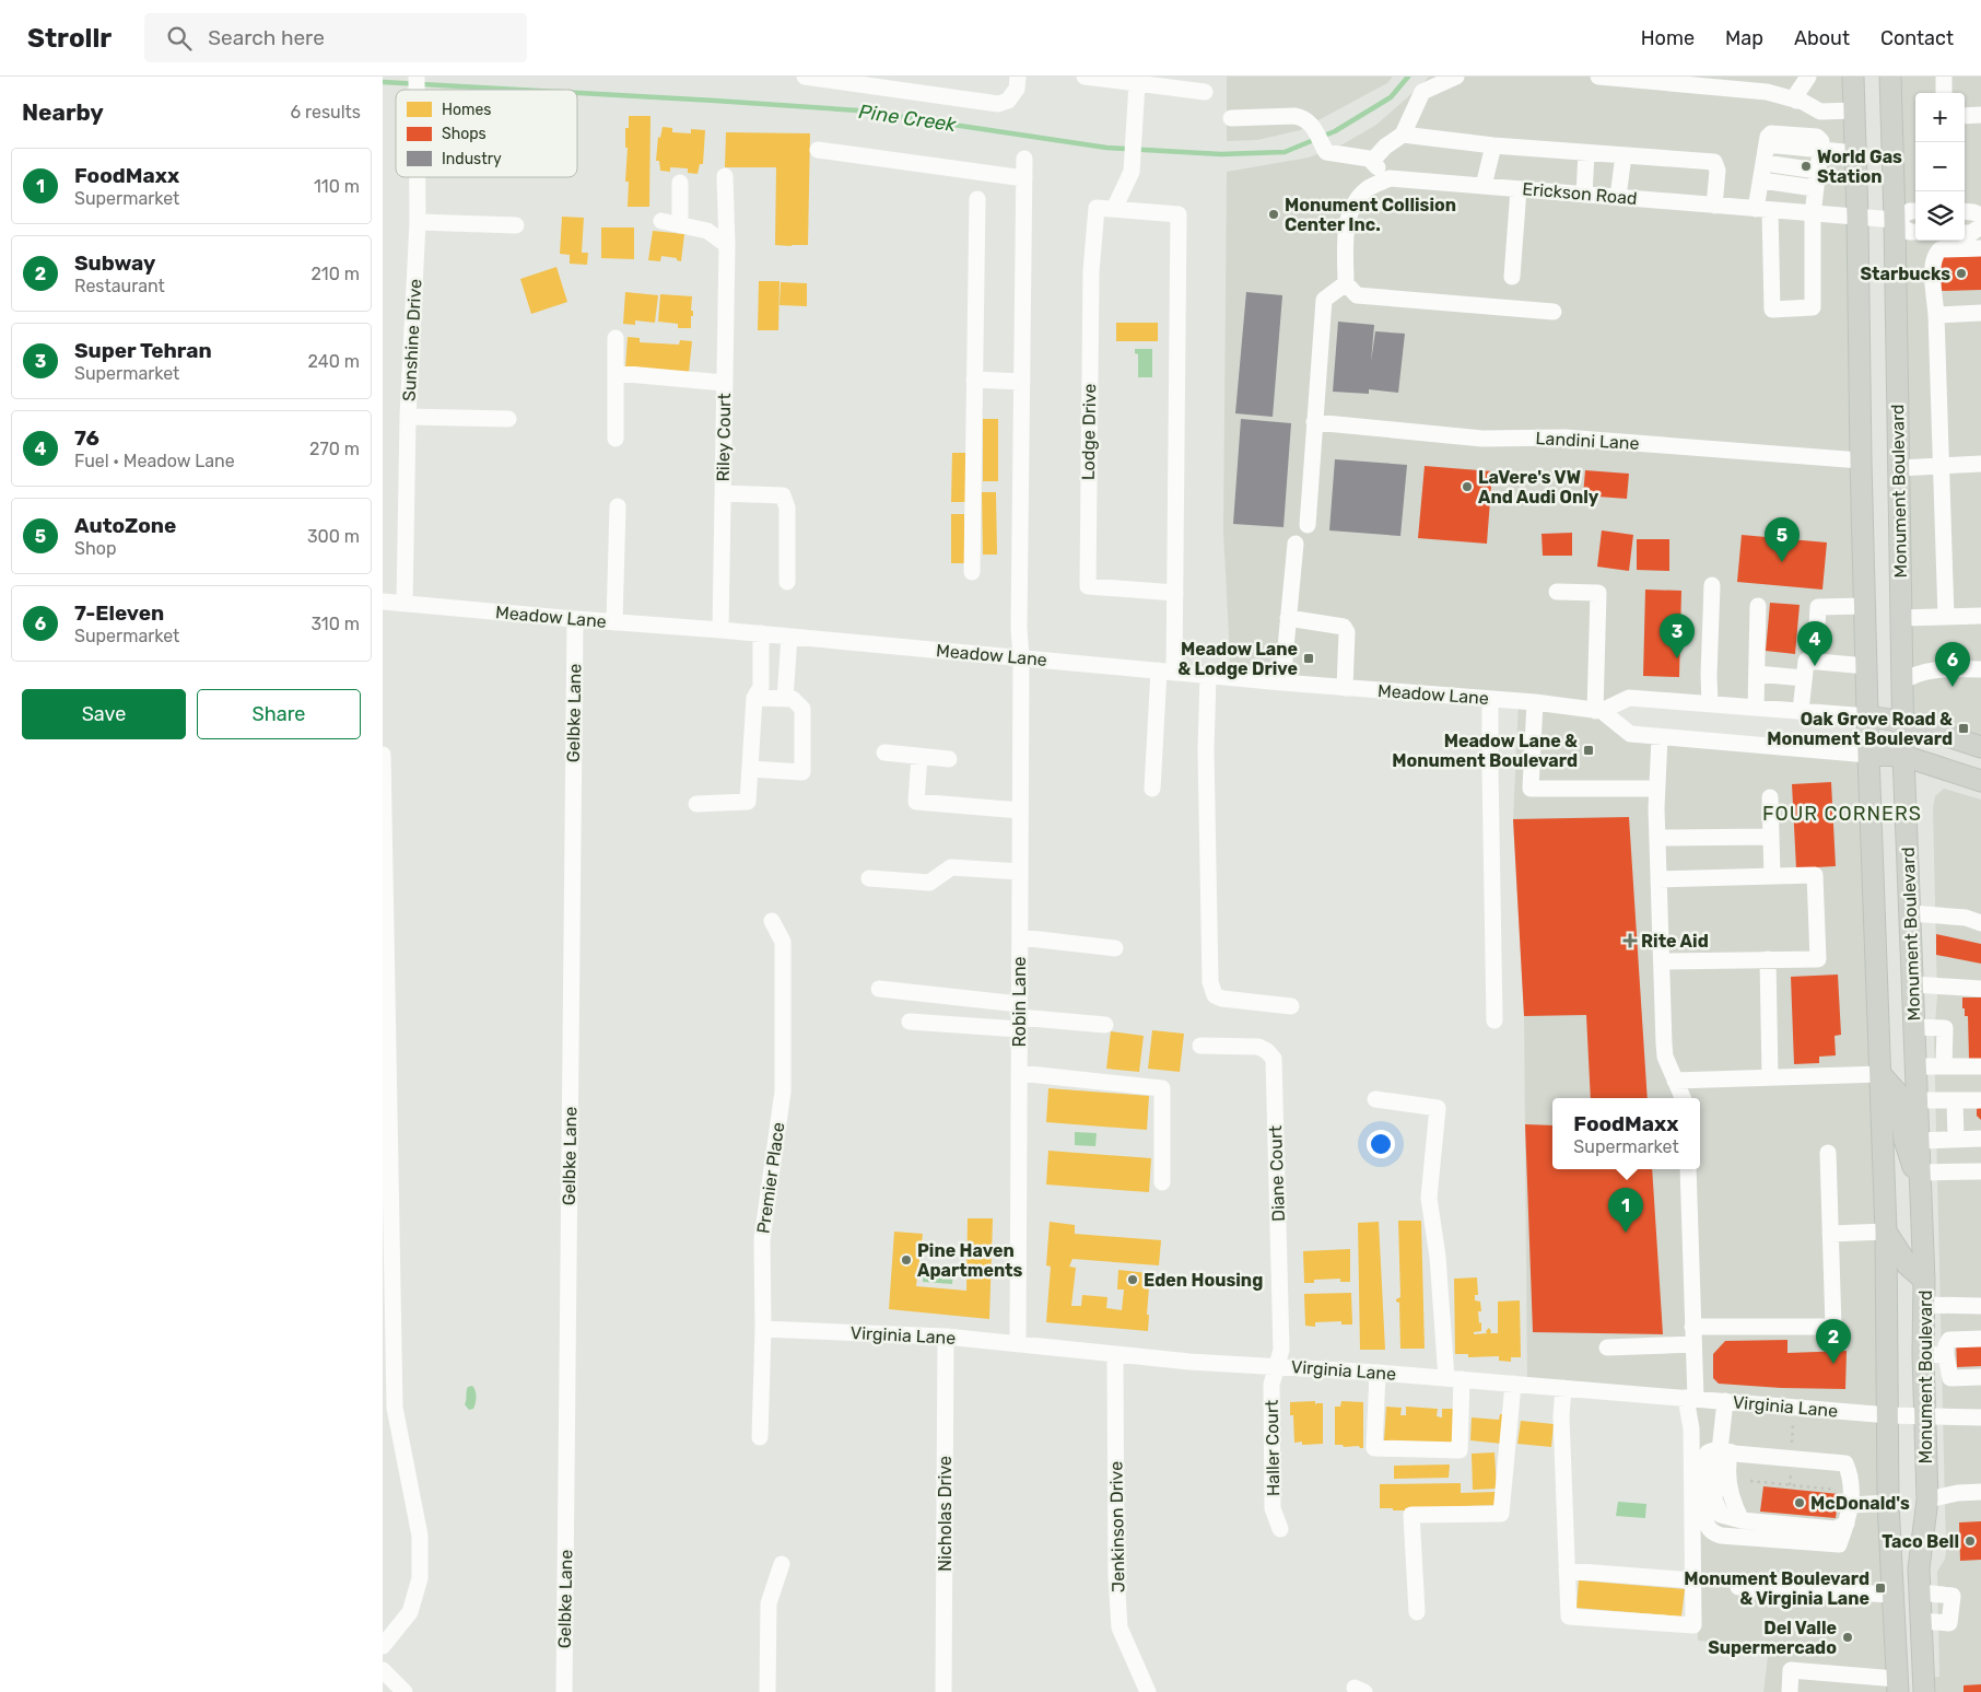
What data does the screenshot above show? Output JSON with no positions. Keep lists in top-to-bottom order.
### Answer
{
  "streets": {
    "main road": ["Monument Boulevard"],
    "street": [
      "Erickson Road",
      "Sunshine Drive",
      "Lodge Drive",
      "Riley Court",
      "Landini Lane",
      "Meadow Lane",
      "Gelbke Lane",
      "Robin Lane",
      "Diane Court",
      "Premier Place",
      "Virginia Lane",
      "Haller Court",
      "Nicholas Drive",
      "Jenkinson Drive"
    ]
  },
  "crossings": [
    ["Erickson Road", "Monument Boulevard"],
    ["Sunshine Drive", "Meadow Lane"],
    ["Riley Court", "Meadow Lane"],
    ["Landini Lane", "Monument Boulevard"],
    ["Monument Boulevard", "Virginia Lane"],
    ["Meadow Lane", "Gelbke Lane"],
    ["Meadow Lane", "Robin Lane"],
    ["Robin Lane", "Virginia Lane"],
    ["Diane Court", "Virginia Lane"],
    ["Diane Court", "Haller Court"],
    ["Premier Place", "Virginia Lane"],
    ["Virginia Lane", "Haller Court"],
    ["Virginia Lane", "Nicholas Drive"],
    ["Virginia Lane", "Jenkinson Drive"]
  ],
  "districts": ["FOUR CORNERS"],
  "water": ["Pine Creek"],
  "places": {
    "other": [
      "World Gas Station",
      "Monument Collision Center Inc.",
      "Starbucks",
      "LaVere's VW And Audi Only",
      "Pine Haven Apartments",
      "Eden Housing",
      "McDonald's",
      "Taco Bell",
      "Del Valle Supermercado"
    ],
    "transit": [
      "Meadow Lane & Lodge Drive",
      "Oak Grove Road & Monument Boulevard",
      "Meadow Lane & Monument Boulevard",
      "Monument Boulevard & Virginia Lane"
    ],
    "health": ["Rite Aid"]
  },
  "legend": ["Homes", "Shops", "Industry"],
  "page": {
    "header": "Strollr",
    "search": "Search here",
    "nav": [
      "Home",
      "Map",
      "About",
      "Contact"
    ],
    "heading": ["Nearby", "6 results"],
    "map_buttons": ["+", "−"],
    "list": [
      {
        "mark": "1",
        "name": "FoodMaxx",
        "note": "Supermarket",
        "value": "110 m"
      },
      {
        "mark": "2",
        "name": "Subway",
        "note": "Restaurant",
        "value": "210 m"
      },
      {
        "mark": "3",
        "name": "Super Tehran",
        "note": "Supermarket",
        "value": "240 m"
      },
      {
        "mark": "4",
        "name": "76",
        "note": "Fuel · Meadow Lane",
        "value": "270 m"
      },
      {
        "mark": "5",
        "name": "AutoZone",
        "note": "Shop",
        "value": "300 m"
      },
      {
        "mark": "6",
        "name": "7-Eleven",
        "note": "Supermarket",
        "value": "310 m"
      }
    ],
    "pins": [
      "5",
      "3",
      "4",
      "6",
      "1",
      "2"
    ],
    "buttons": ["Save", "Share"],
    "popup": ["FoodMaxx", "Supermarket"]
  }
}
